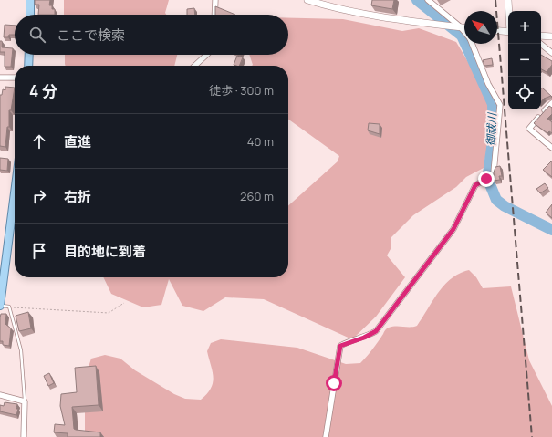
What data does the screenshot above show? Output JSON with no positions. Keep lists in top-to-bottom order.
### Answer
{
  "water": ["御祓川"],
  "north": "top left",
  "page": {
    "map_buttons": ["+", "−"],
    "search": "ここで検索",
    "heading": ["4 分", "徒歩 · 300 m"],
    "list": [
      ["直進", "40 m"],
      ["右折", "260 m"],
      "目的地に到着"
    ]
  }
}
